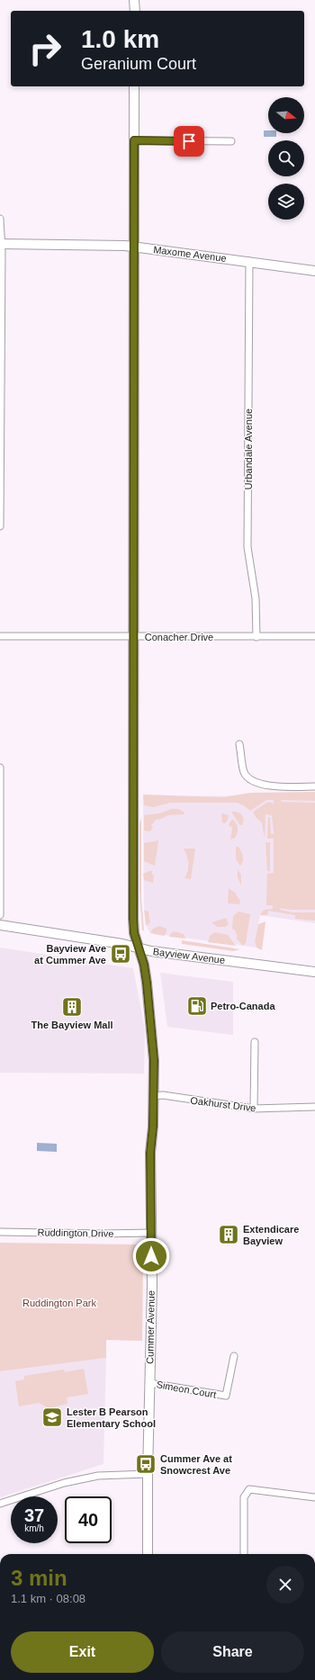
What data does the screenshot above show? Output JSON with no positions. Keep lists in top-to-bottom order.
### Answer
{
  "streets": {
    "street": [
      "Maxome Avenue",
      "Urbandale Avenue",
      "Conacher Drive",
      "Bayview Avenue",
      "Oakhurst Drive",
      "Ruddington Drive",
      "Cummer Avenue",
      "Simeon Court"
    ]
  },
  "crossings": [
    ["Maxome Avenue", "Urbandale Avenue"],
    ["Maxome Avenue", "Cummer Avenue"],
    ["Urbandale Avenue", "Conacher Drive"],
    ["Conacher Drive", "Cummer Avenue"],
    ["Bayview Avenue", "Cummer Avenue"],
    ["Oakhurst Drive", "Cummer Avenue"],
    ["Ruddington Drive", "Cummer Avenue"],
    ["Cummer Avenue", "Simeon Court"]
  ],
  "parks": ["Ruddington Park"],
  "places": {
    "bus stop": ["Bayview Ave at Cummer Ave", "Cummer Ave at Snowcrest Ave"],
    "fuel station": ["Petro-Canada"],
    "building": ["The Bayview Mall", "Extendicare Bayview"],
    "school or university": ["Lester B Pearson Elementary School"]
  },
  "north": "right",
  "page": {
    "turn": ["1.0 km", "Geranium Court"],
    "speed": "37 km/h",
    "limit": "40",
    "heading": ["3 min", "1.1 km · 08:08"],
    "buttons": ["Exit", "Share"]
  }
}
